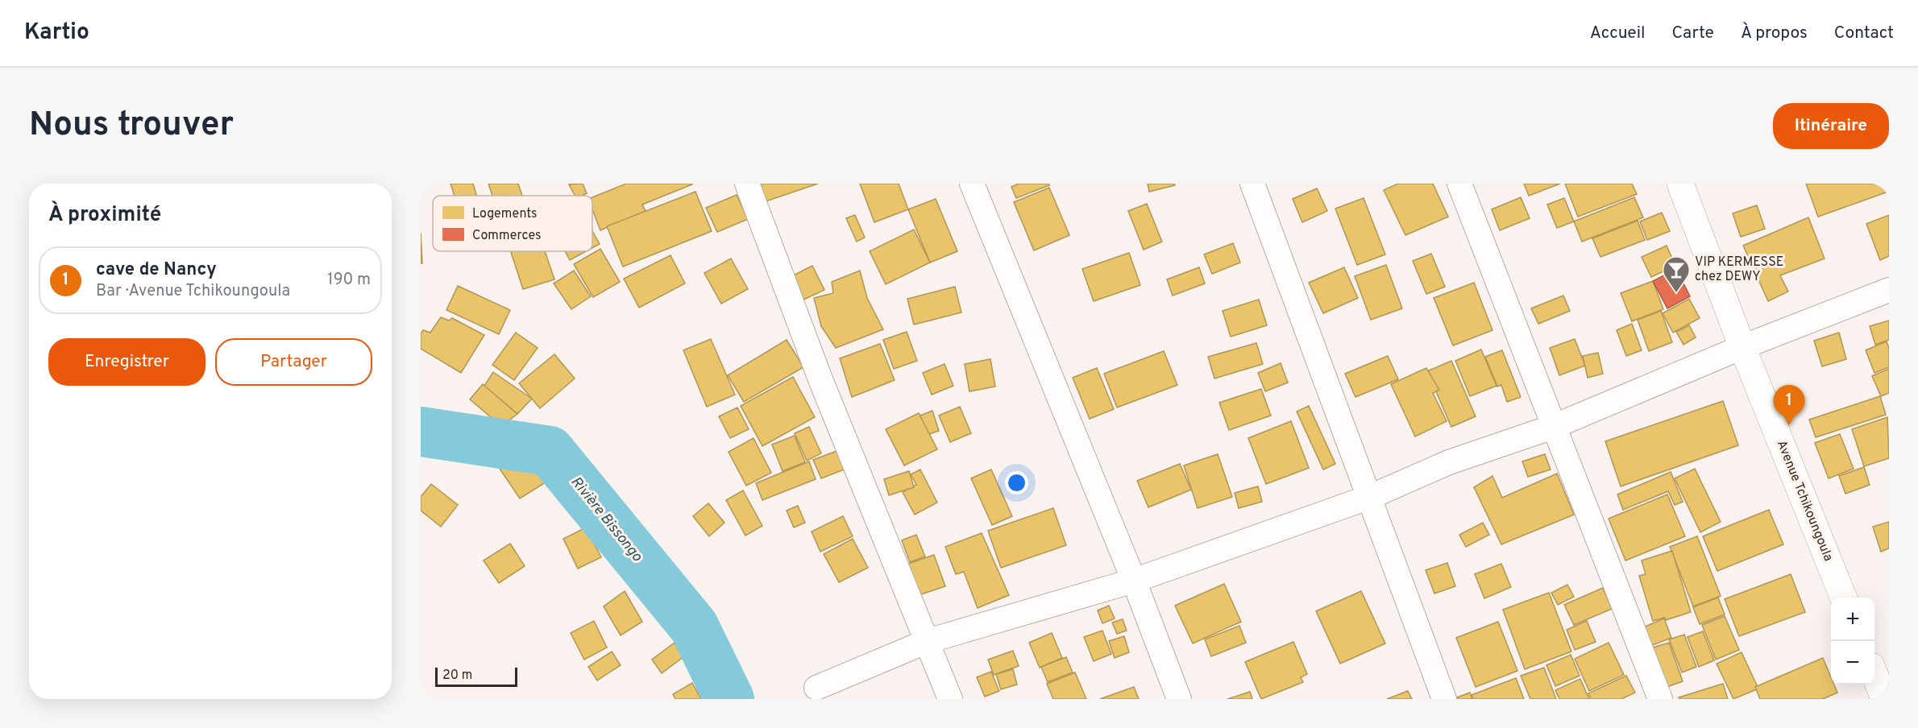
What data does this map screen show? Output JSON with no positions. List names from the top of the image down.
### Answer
{
  "streets": {
    "street": ["Avenue Tchikoungoula"]
  },
  "water": ["Rivière Bissongo"],
  "places": {
    "bar": ["VIP KERMESSE chez DEWY"]
  },
  "legend": ["Logements", "Commerces"],
  "scale_bar": "20 m",
  "page": {
    "header": "Kartio",
    "nav": [
      "Accueil",
      "Carte",
      "À propos",
      "Contact"
    ],
    "buttons": [
      "Itinéraire",
      ["Enregistrer", "Partager"]
    ],
    "title": "Nous trouver",
    "heading": "À proximité",
    "list": [
      {
        "mark": "1",
        "name": "cave de Nancy",
        "note": "Bar · Avenue Tchikoungoula",
        "value": "190 m"
      }
    ],
    "pins": "1",
    "map_buttons": ["+", "−"],
    "scale": "20 m"
  }
}
